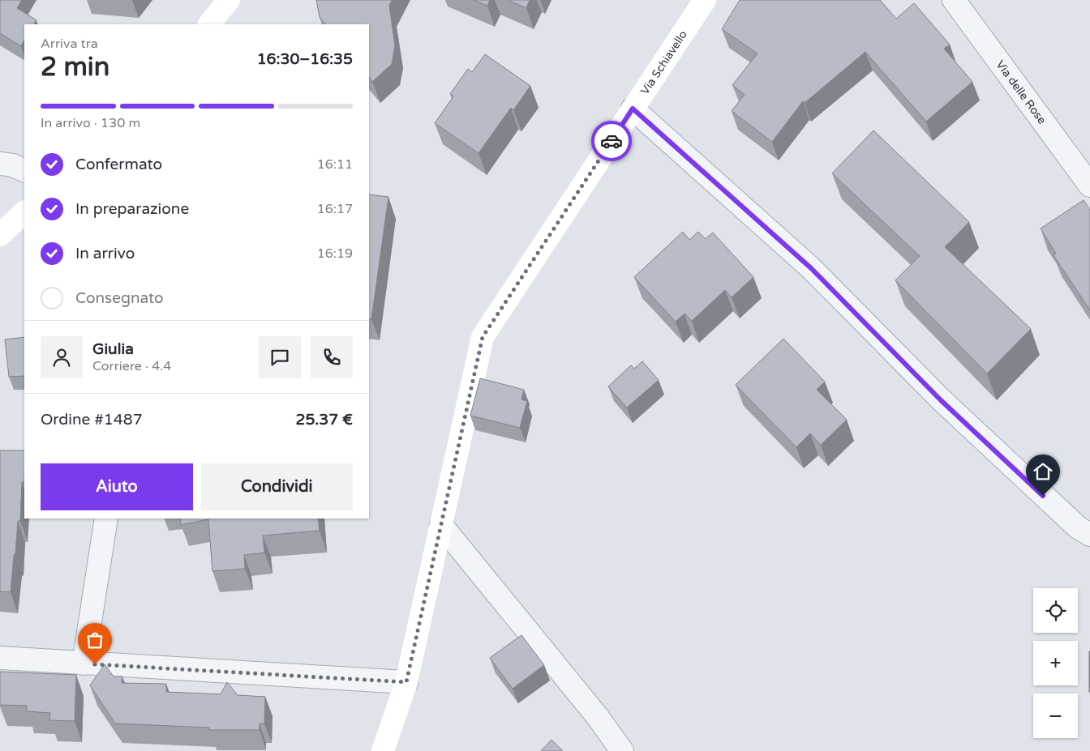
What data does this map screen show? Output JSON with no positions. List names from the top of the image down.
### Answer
{
  "streets": {
    "street": ["Via Schiavello", "Via delle Rose"]
  },
  "page": {
    "heading": ["2 min", "Arriva tra", "16:30–16:35"],
    "panel": [
      "Giulia",
      "Corriere · 4.4",
      "Ordine #1487",
      "25.37 €"
    ],
    "bar": "In arrivo · 130 m",
    "list": [
      ["Confermato", "16:11"],
      ["In preparazione", "16:17"],
      ["In arrivo", "16:19"],
      "Consegnato"
    ],
    "buttons": ["Aiuto", "Condividi"],
    "map_buttons": ["+", "−"]
  }
}
